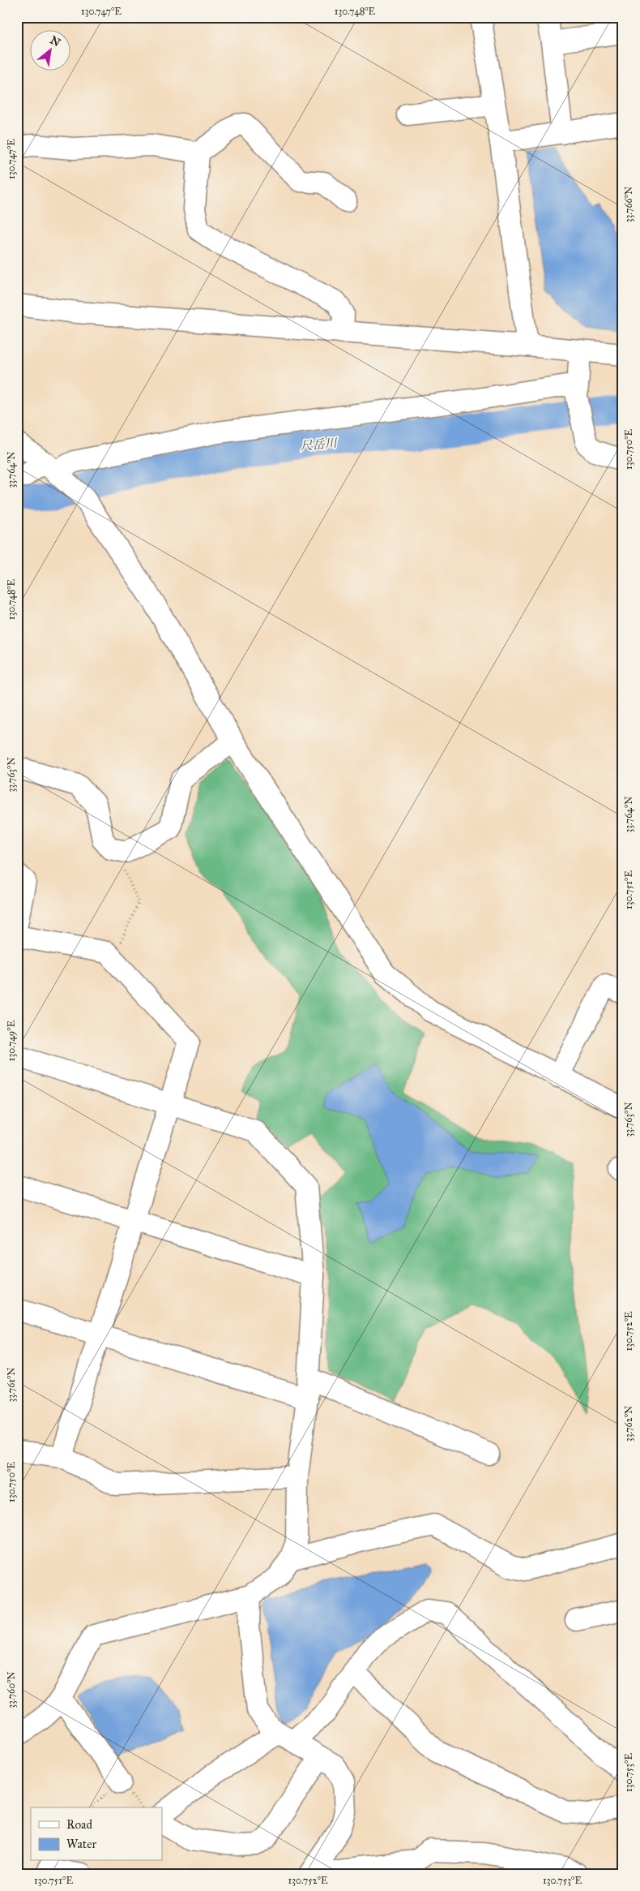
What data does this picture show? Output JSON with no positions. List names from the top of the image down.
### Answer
{
  "water": ["尺岳川"],
  "legend": ["Road", "Water"],
  "north": "top right",
  "coordinates": [
    "130.747°E",
    "130.748°E",
    "33.766°N",
    "130.750°E",
    "33.764°N",
    "33.763°N",
    "130.751°E",
    "130.749°E",
    "130.752°E",
    "33.761°N",
    "33.762°N",
    "33.760°N",
    "130.753°E"
  ]
}
